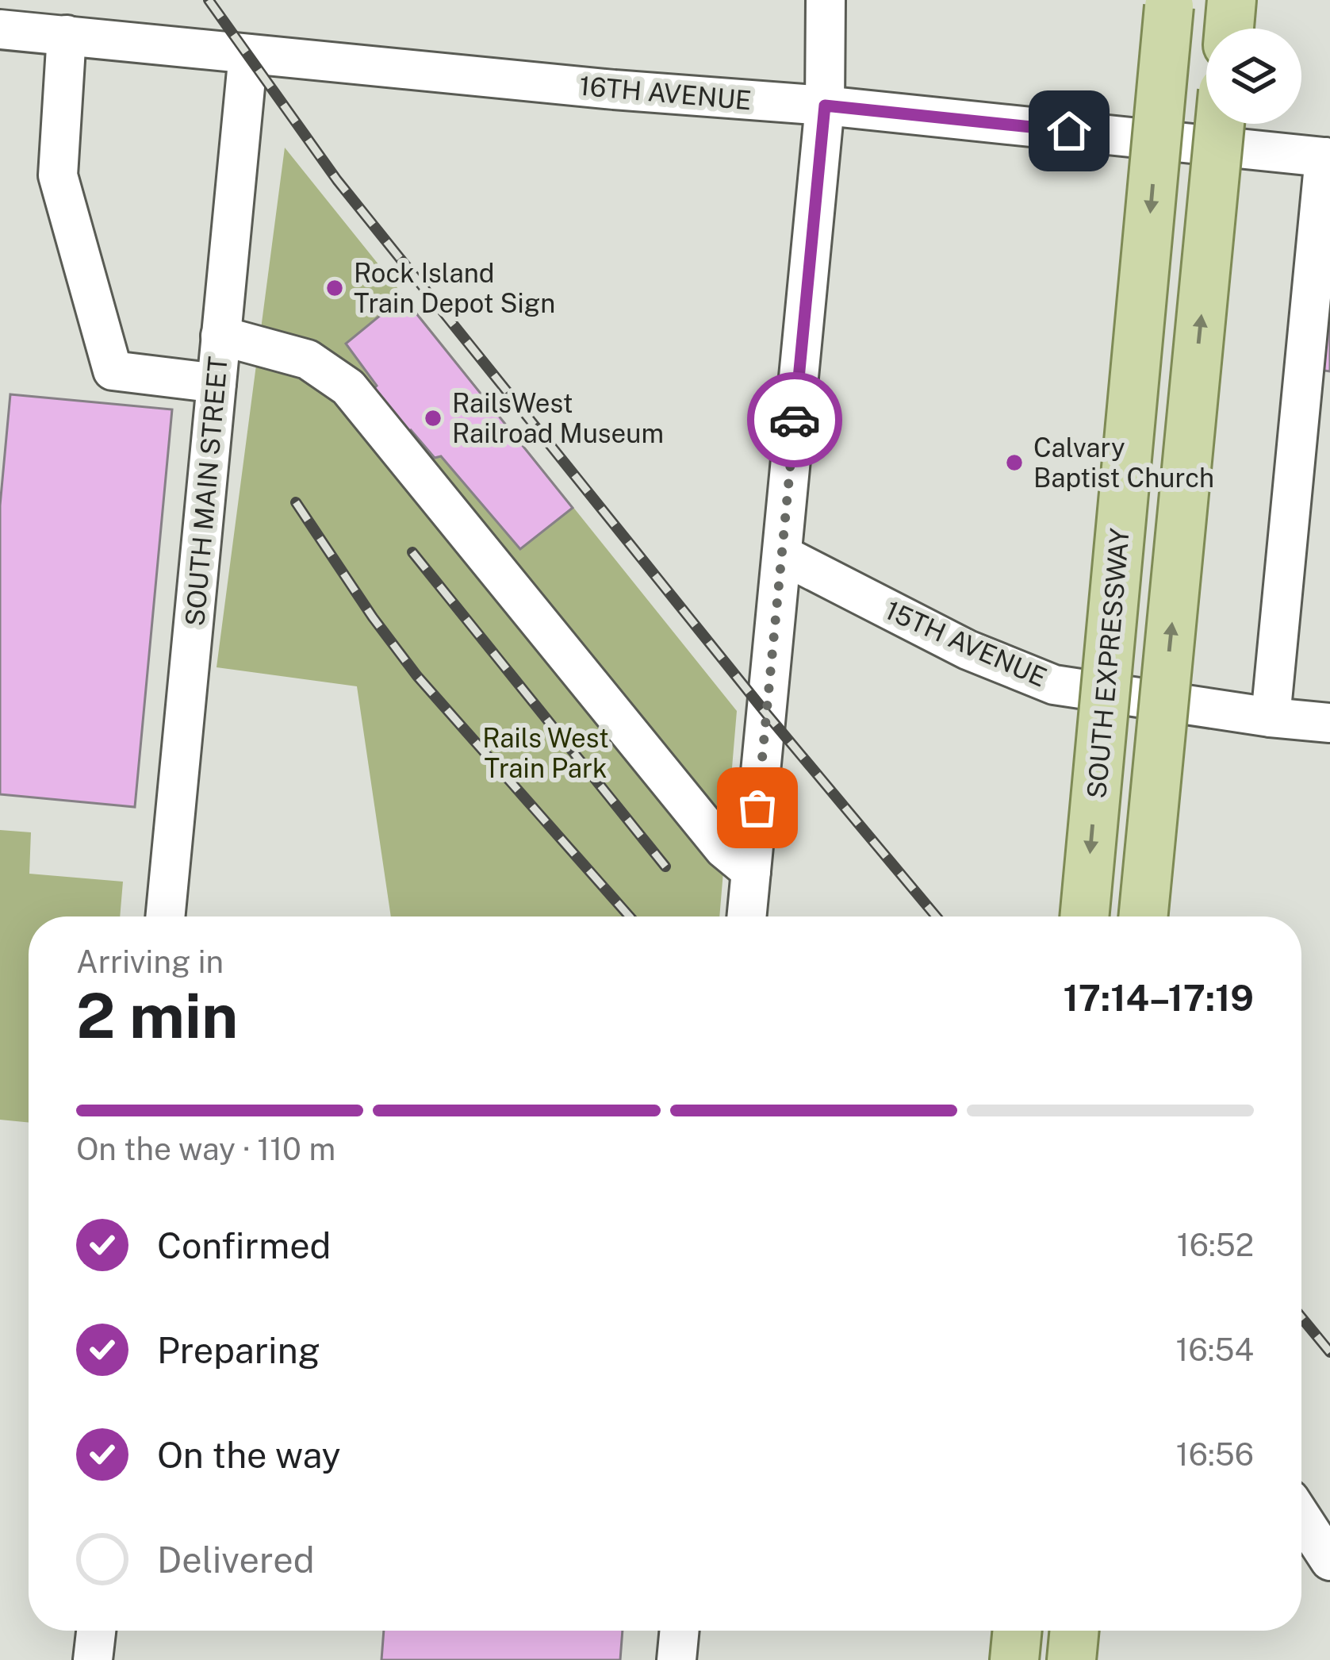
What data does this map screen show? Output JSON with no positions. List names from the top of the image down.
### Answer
{
  "streets": {
    "main road": ["SOUTH EXPRESSWAY"],
    "street": ["16TH AVENUE", "SOUTH MAIN STREET", "15TH AVENUE"]
  },
  "crossings": [
    ["16TH AVENUE", "SOUTH MAIN STREET"]
  ],
  "parks": ["Rails West Train Park"],
  "places": ["Rock Island Train Depot Sign", "RailsWest Railroad Museum", "Calvary Baptist Church"],
  "page": {
    "heading": ["2 min", "Arriving in", "17:14–17:19"],
    "bar": "On the way · 110 m",
    "list": [
      ["Confirmed", "16:52"],
      ["Preparing", "16:54"],
      ["On the way", "16:56"],
      "Delivered"
    ]
  }
}
